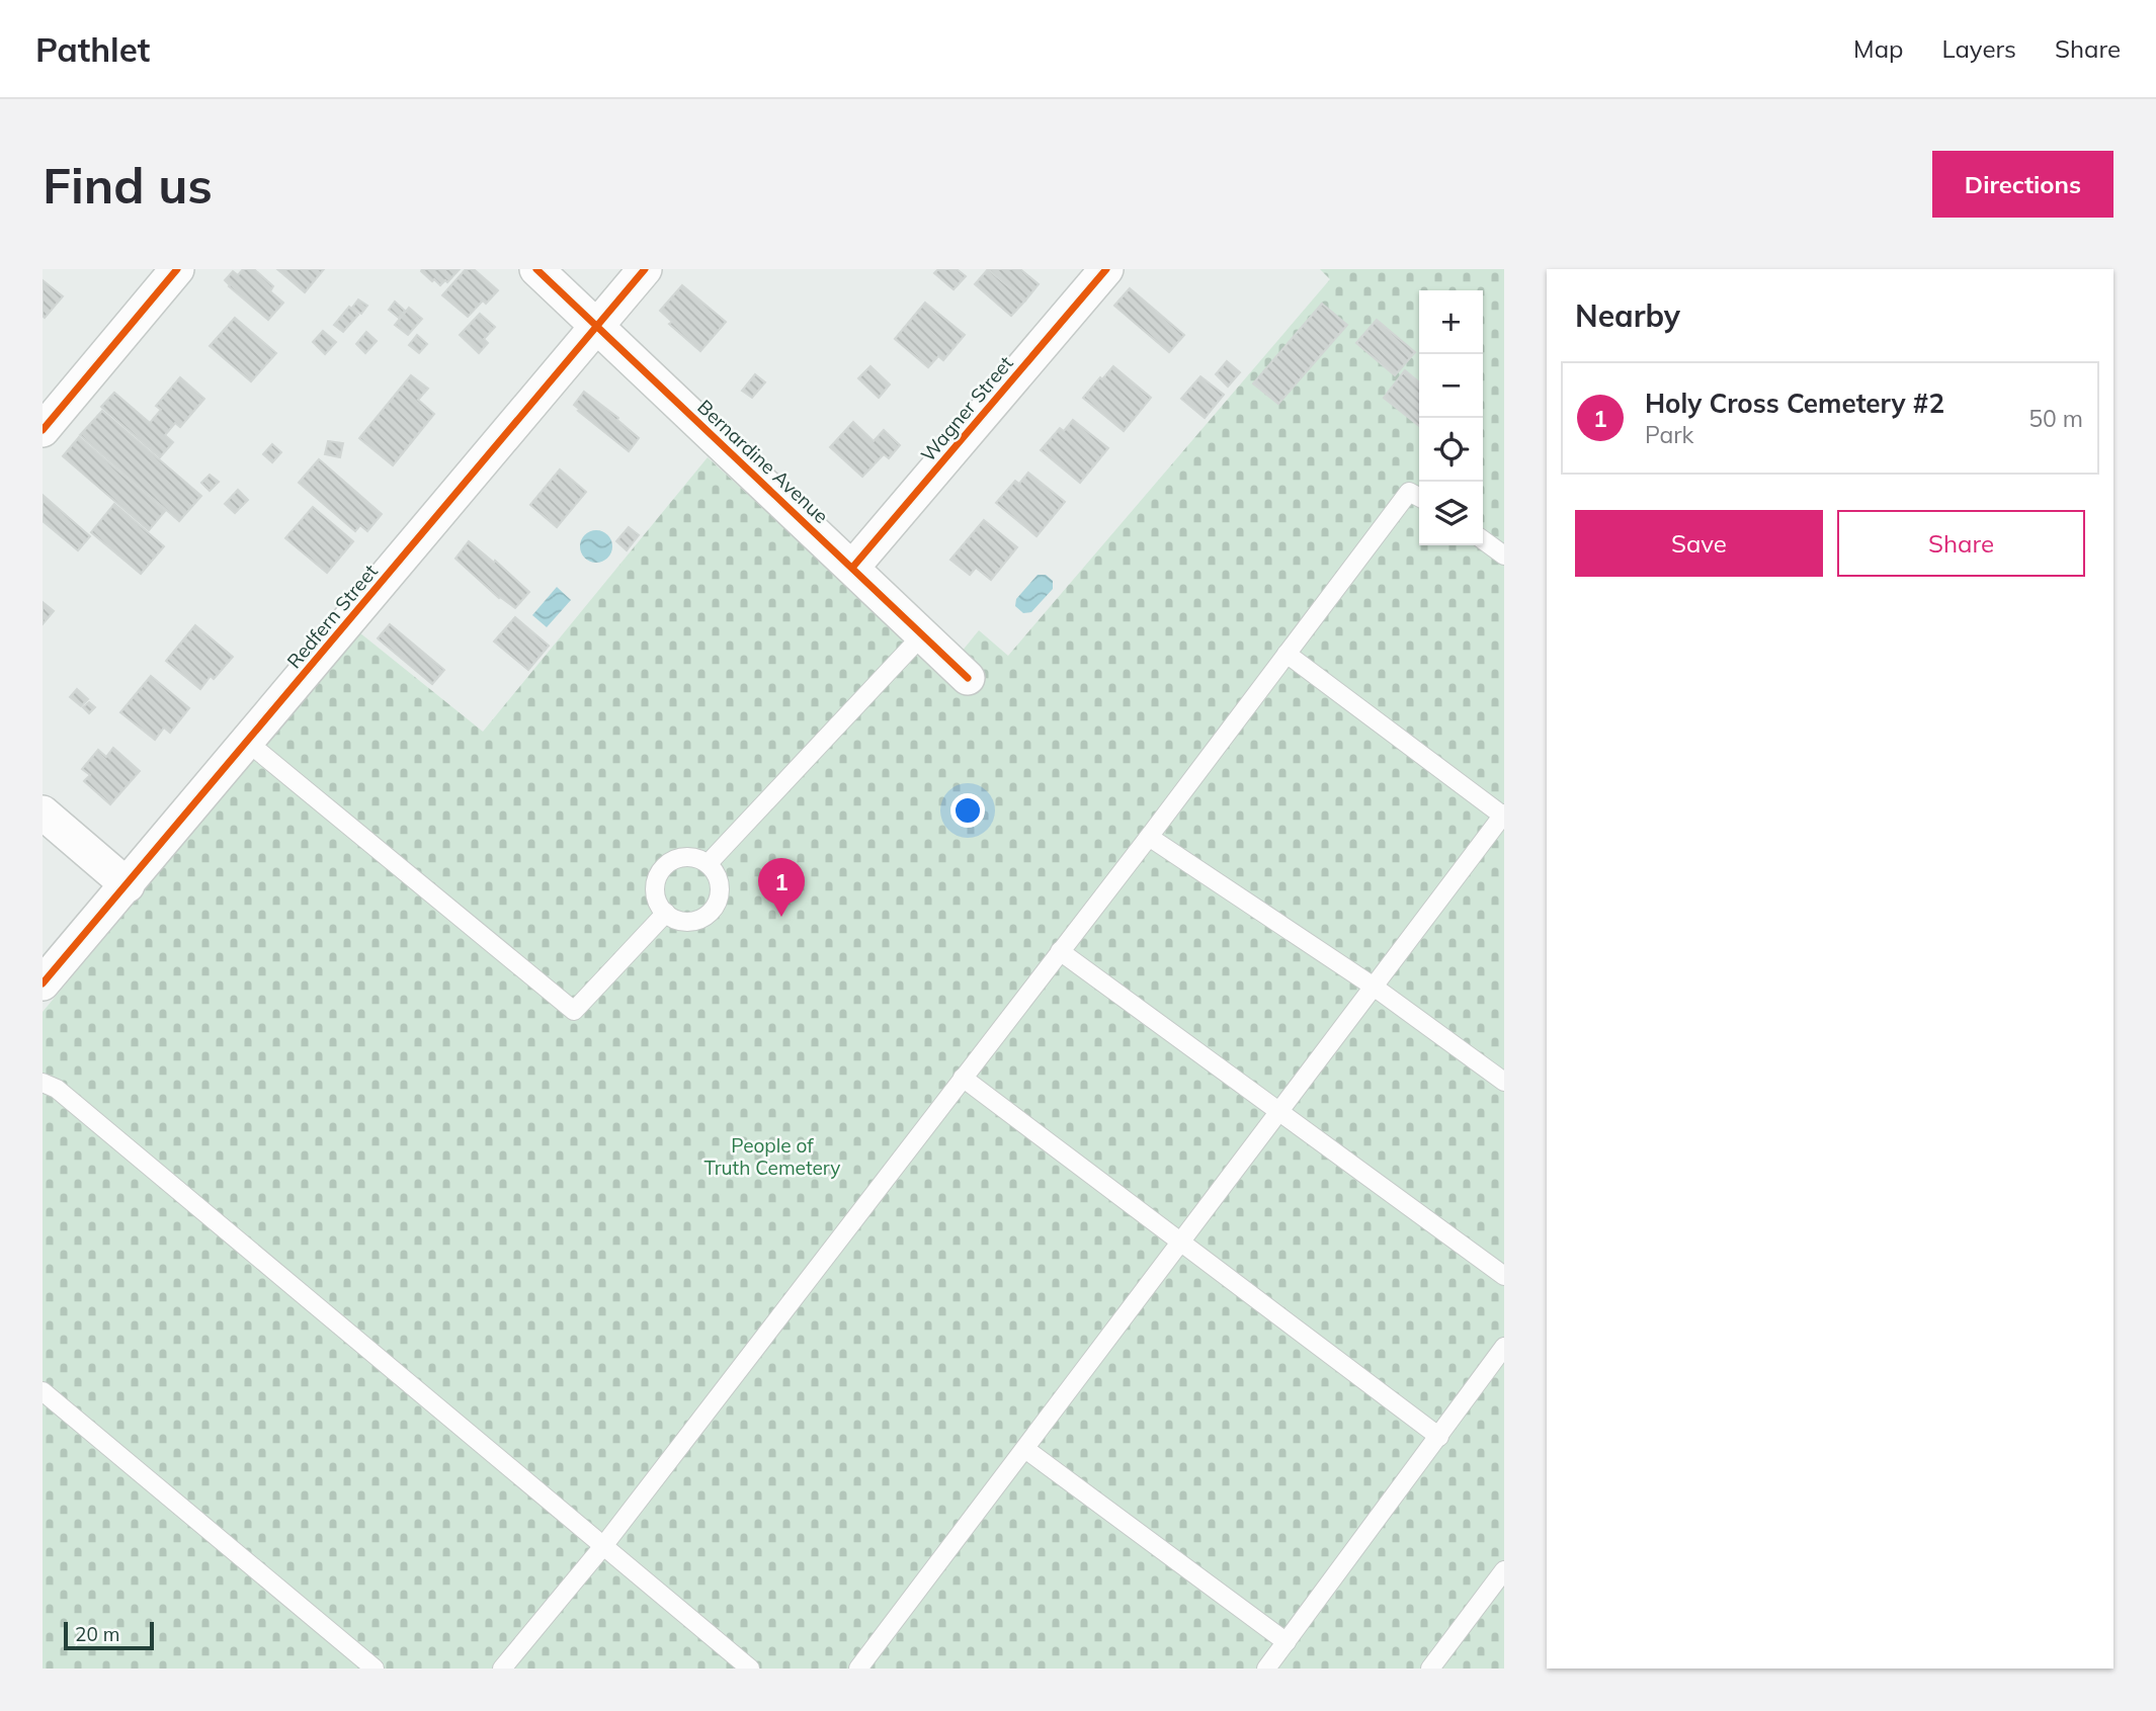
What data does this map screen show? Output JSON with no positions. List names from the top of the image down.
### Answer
{
  "streets": {
    "street": ["Wagner Street", "Bernardine Avenue", "Redfern Street"]
  },
  "crossings": [
    ["Wagner Street", "Bernardine Avenue"],
    ["Bernardine Avenue", "Redfern Street"]
  ],
  "parks": ["People of Truth Cemetery"],
  "scale_bar": "20 m",
  "page": {
    "header": "Pathlet",
    "nav": ["Map", "Layers", "Share"],
    "buttons": [
      "Directions",
      ["Save", "Share"]
    ],
    "title": "Find us",
    "heading": "Nearby",
    "map_buttons": ["+", "−"],
    "list": [
      {
        "mark": "1",
        "name": "Holy Cross Cemetery #2",
        "note": "Park",
        "value": "50 m"
      }
    ],
    "pins": "1",
    "scale": "20 m"
  }
}
